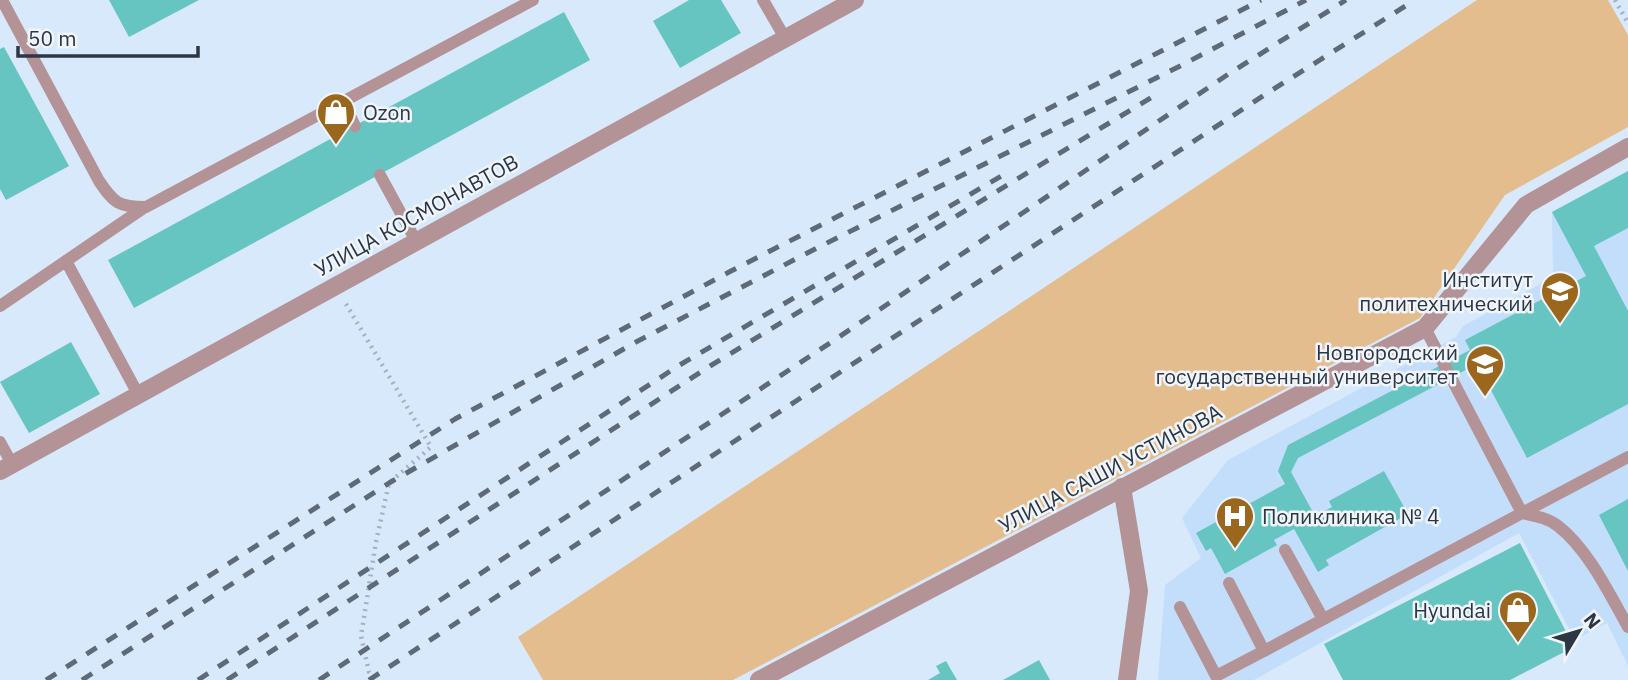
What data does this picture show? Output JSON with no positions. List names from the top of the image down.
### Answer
{
  "streets": {
    "street": ["УЛИЦА КОСМОНАВТОВ", "УЛИЦА САШИ УСТИНОВА"]
  },
  "places": {
    "shop": ["Ozon", "Hyundai"],
    "school or university": ["Институт политехнический", "Новгородский государственный университет"],
    "hospital": ["Поликлиника № 4"]
  },
  "scale_bar": "50 m",
  "north": "top right"
}
